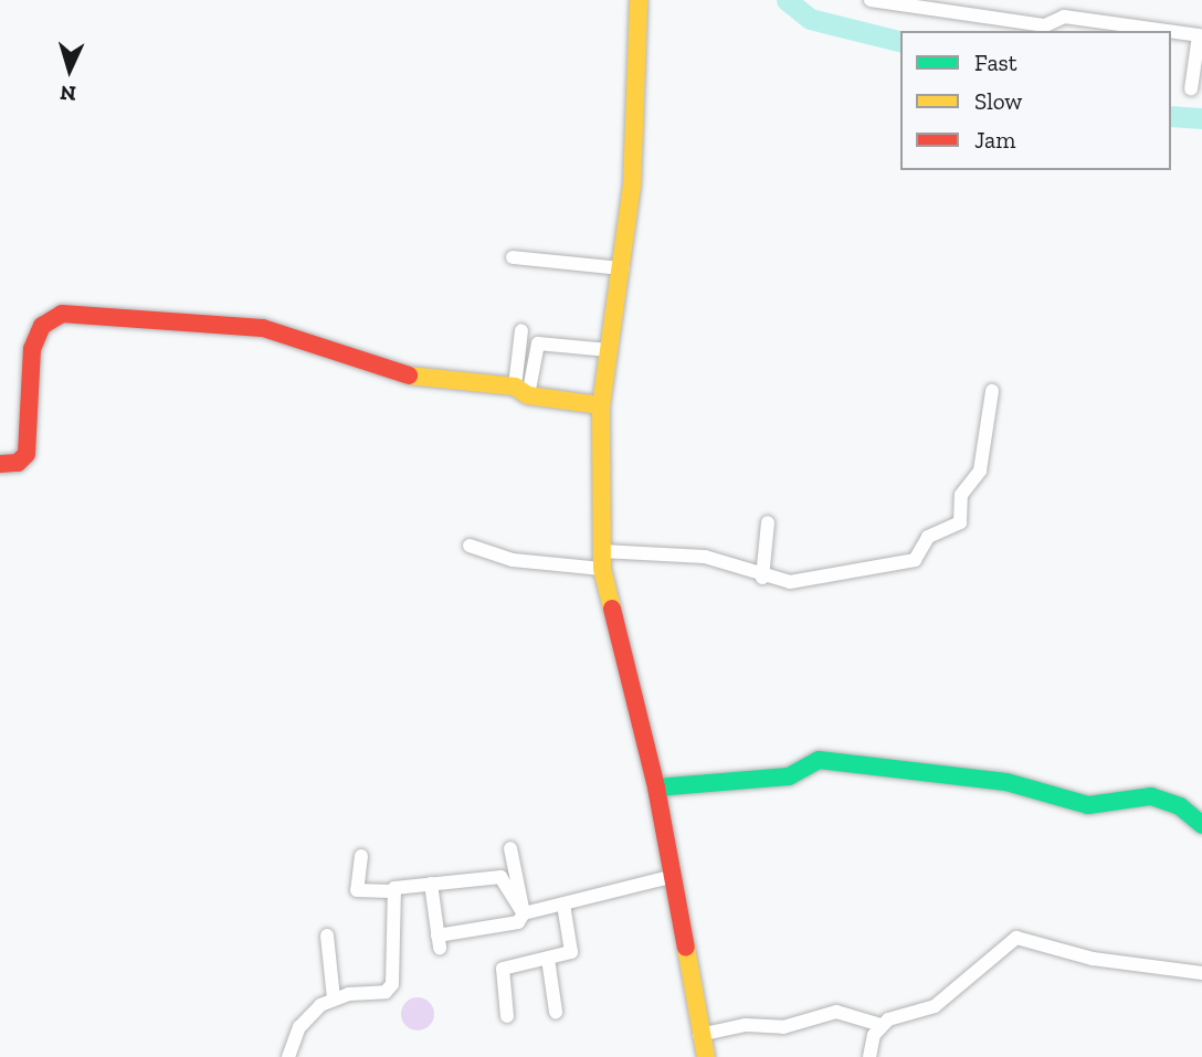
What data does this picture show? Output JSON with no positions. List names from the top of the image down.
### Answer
{
  "legend": ["Fast", "Slow", "Jam"],
  "north": "bottom"
}
